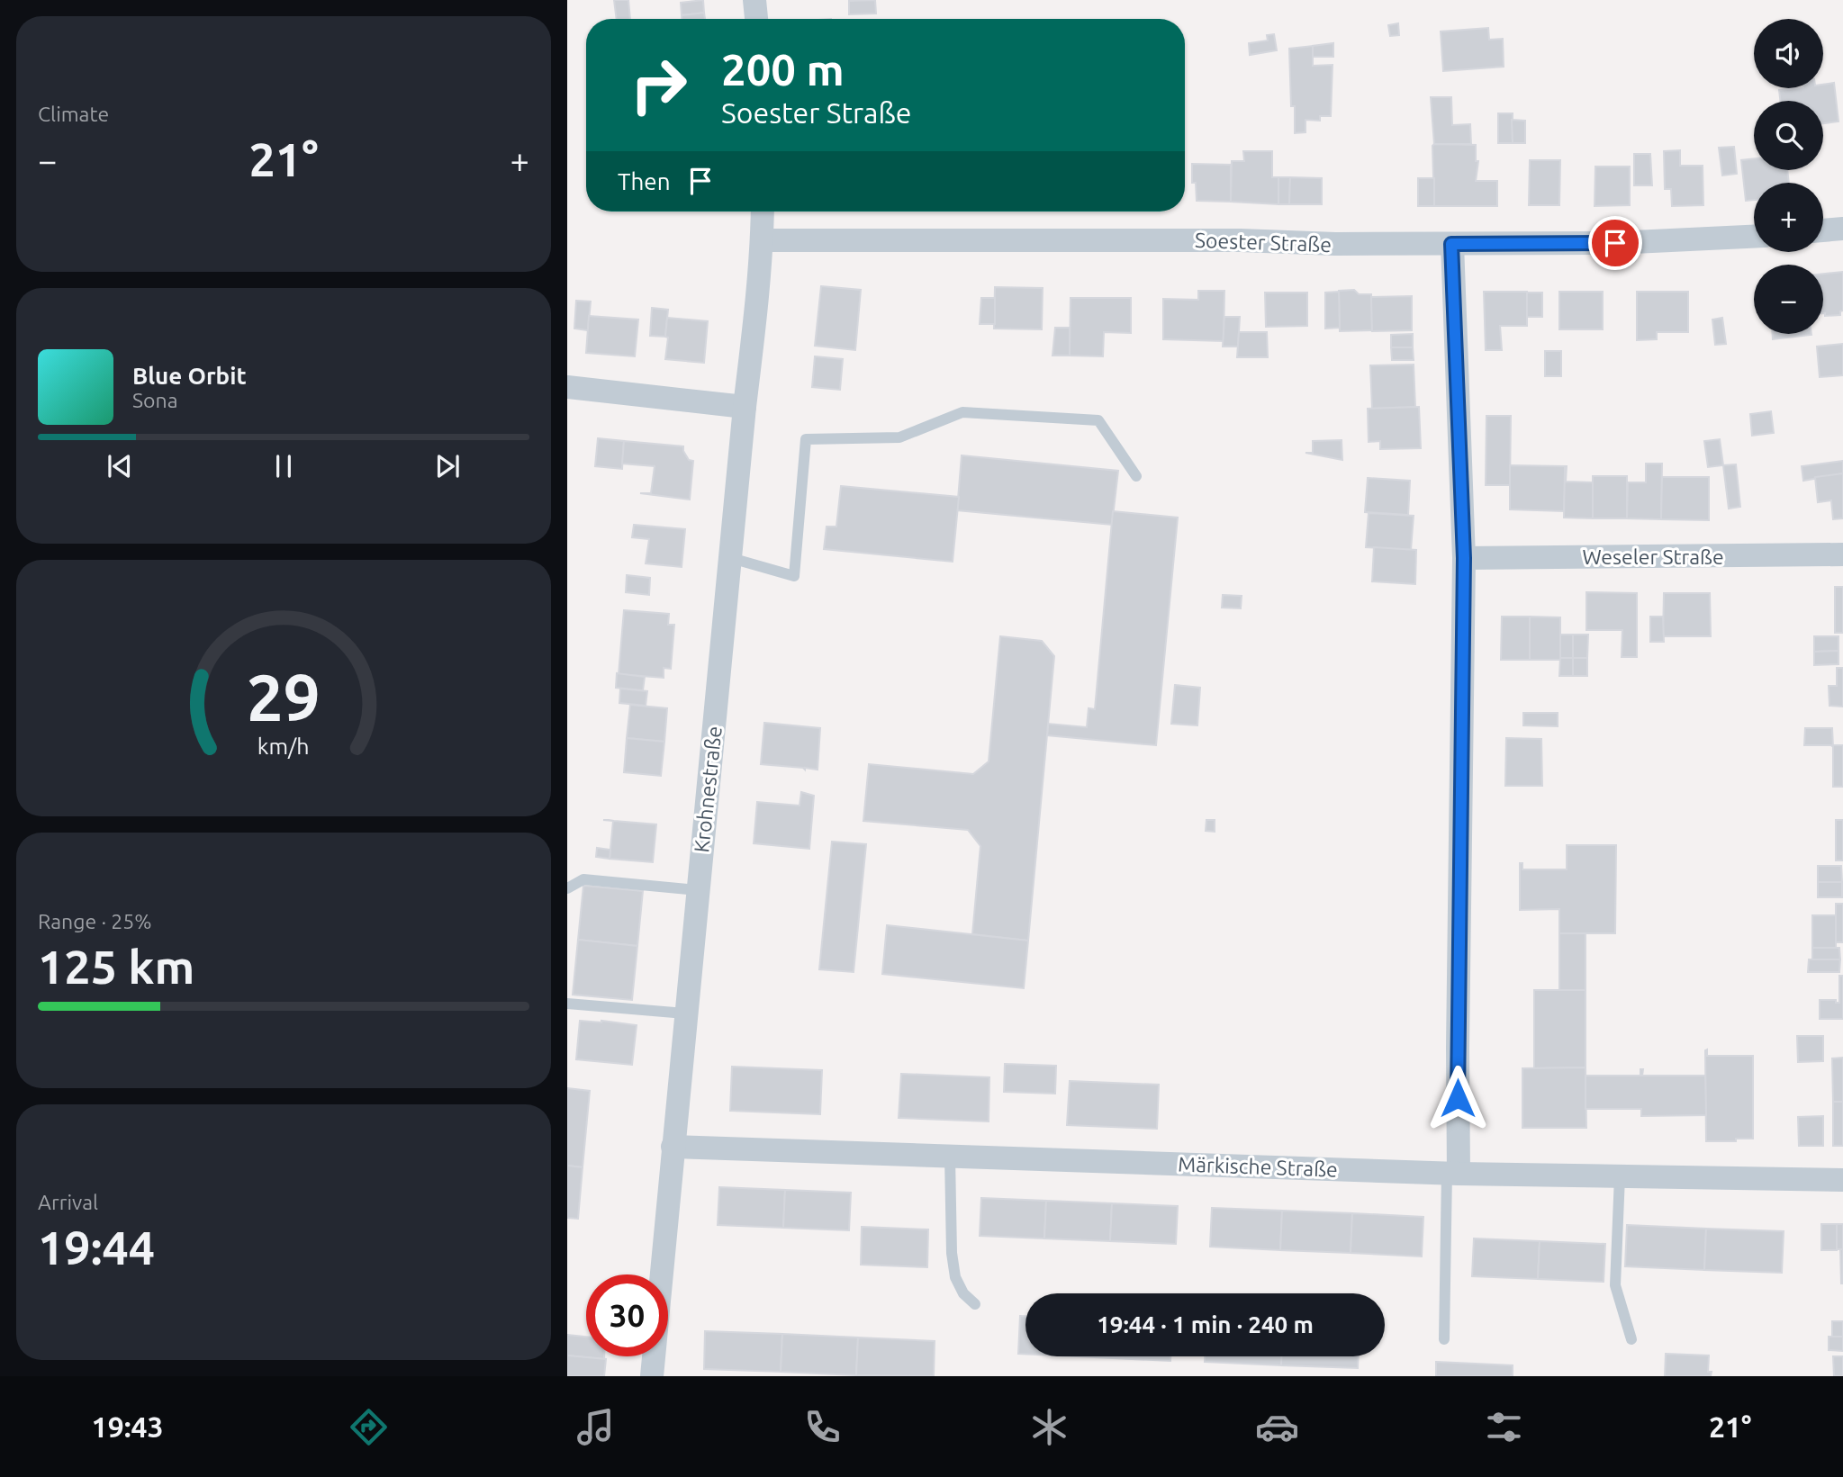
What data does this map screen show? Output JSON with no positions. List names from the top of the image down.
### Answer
{
  "streets": {
    "street": [
      "Soester Straße",
      "Weseler Straße",
      "Krohnestraße",
      "Märkische Straße"
    ]
  },
  "crossings": [
    ["Soester Straße", "Krohnestraße"],
    ["Krohnestraße", "Märkische Straße"]
  ],
  "page": {
    "tile": [
      "Climate",
      ["Range · 25%", "125 km"],
      ["Arrival", "19:44"]
    ],
    "map_buttons": ["+", "−"],
    "turn": ["200 m", "Soester Straße"],
    "heat": ["−", "21°", "+"],
    "then": "Then",
    "song": ["Blue Orbit", "Sona"],
    "limit": "30",
    "trip": "19:44 · 1 min · 240 m",
    "tabs": ["19:43", "21°"],
    "gauge": ["29", "km/h"]
  }
}
